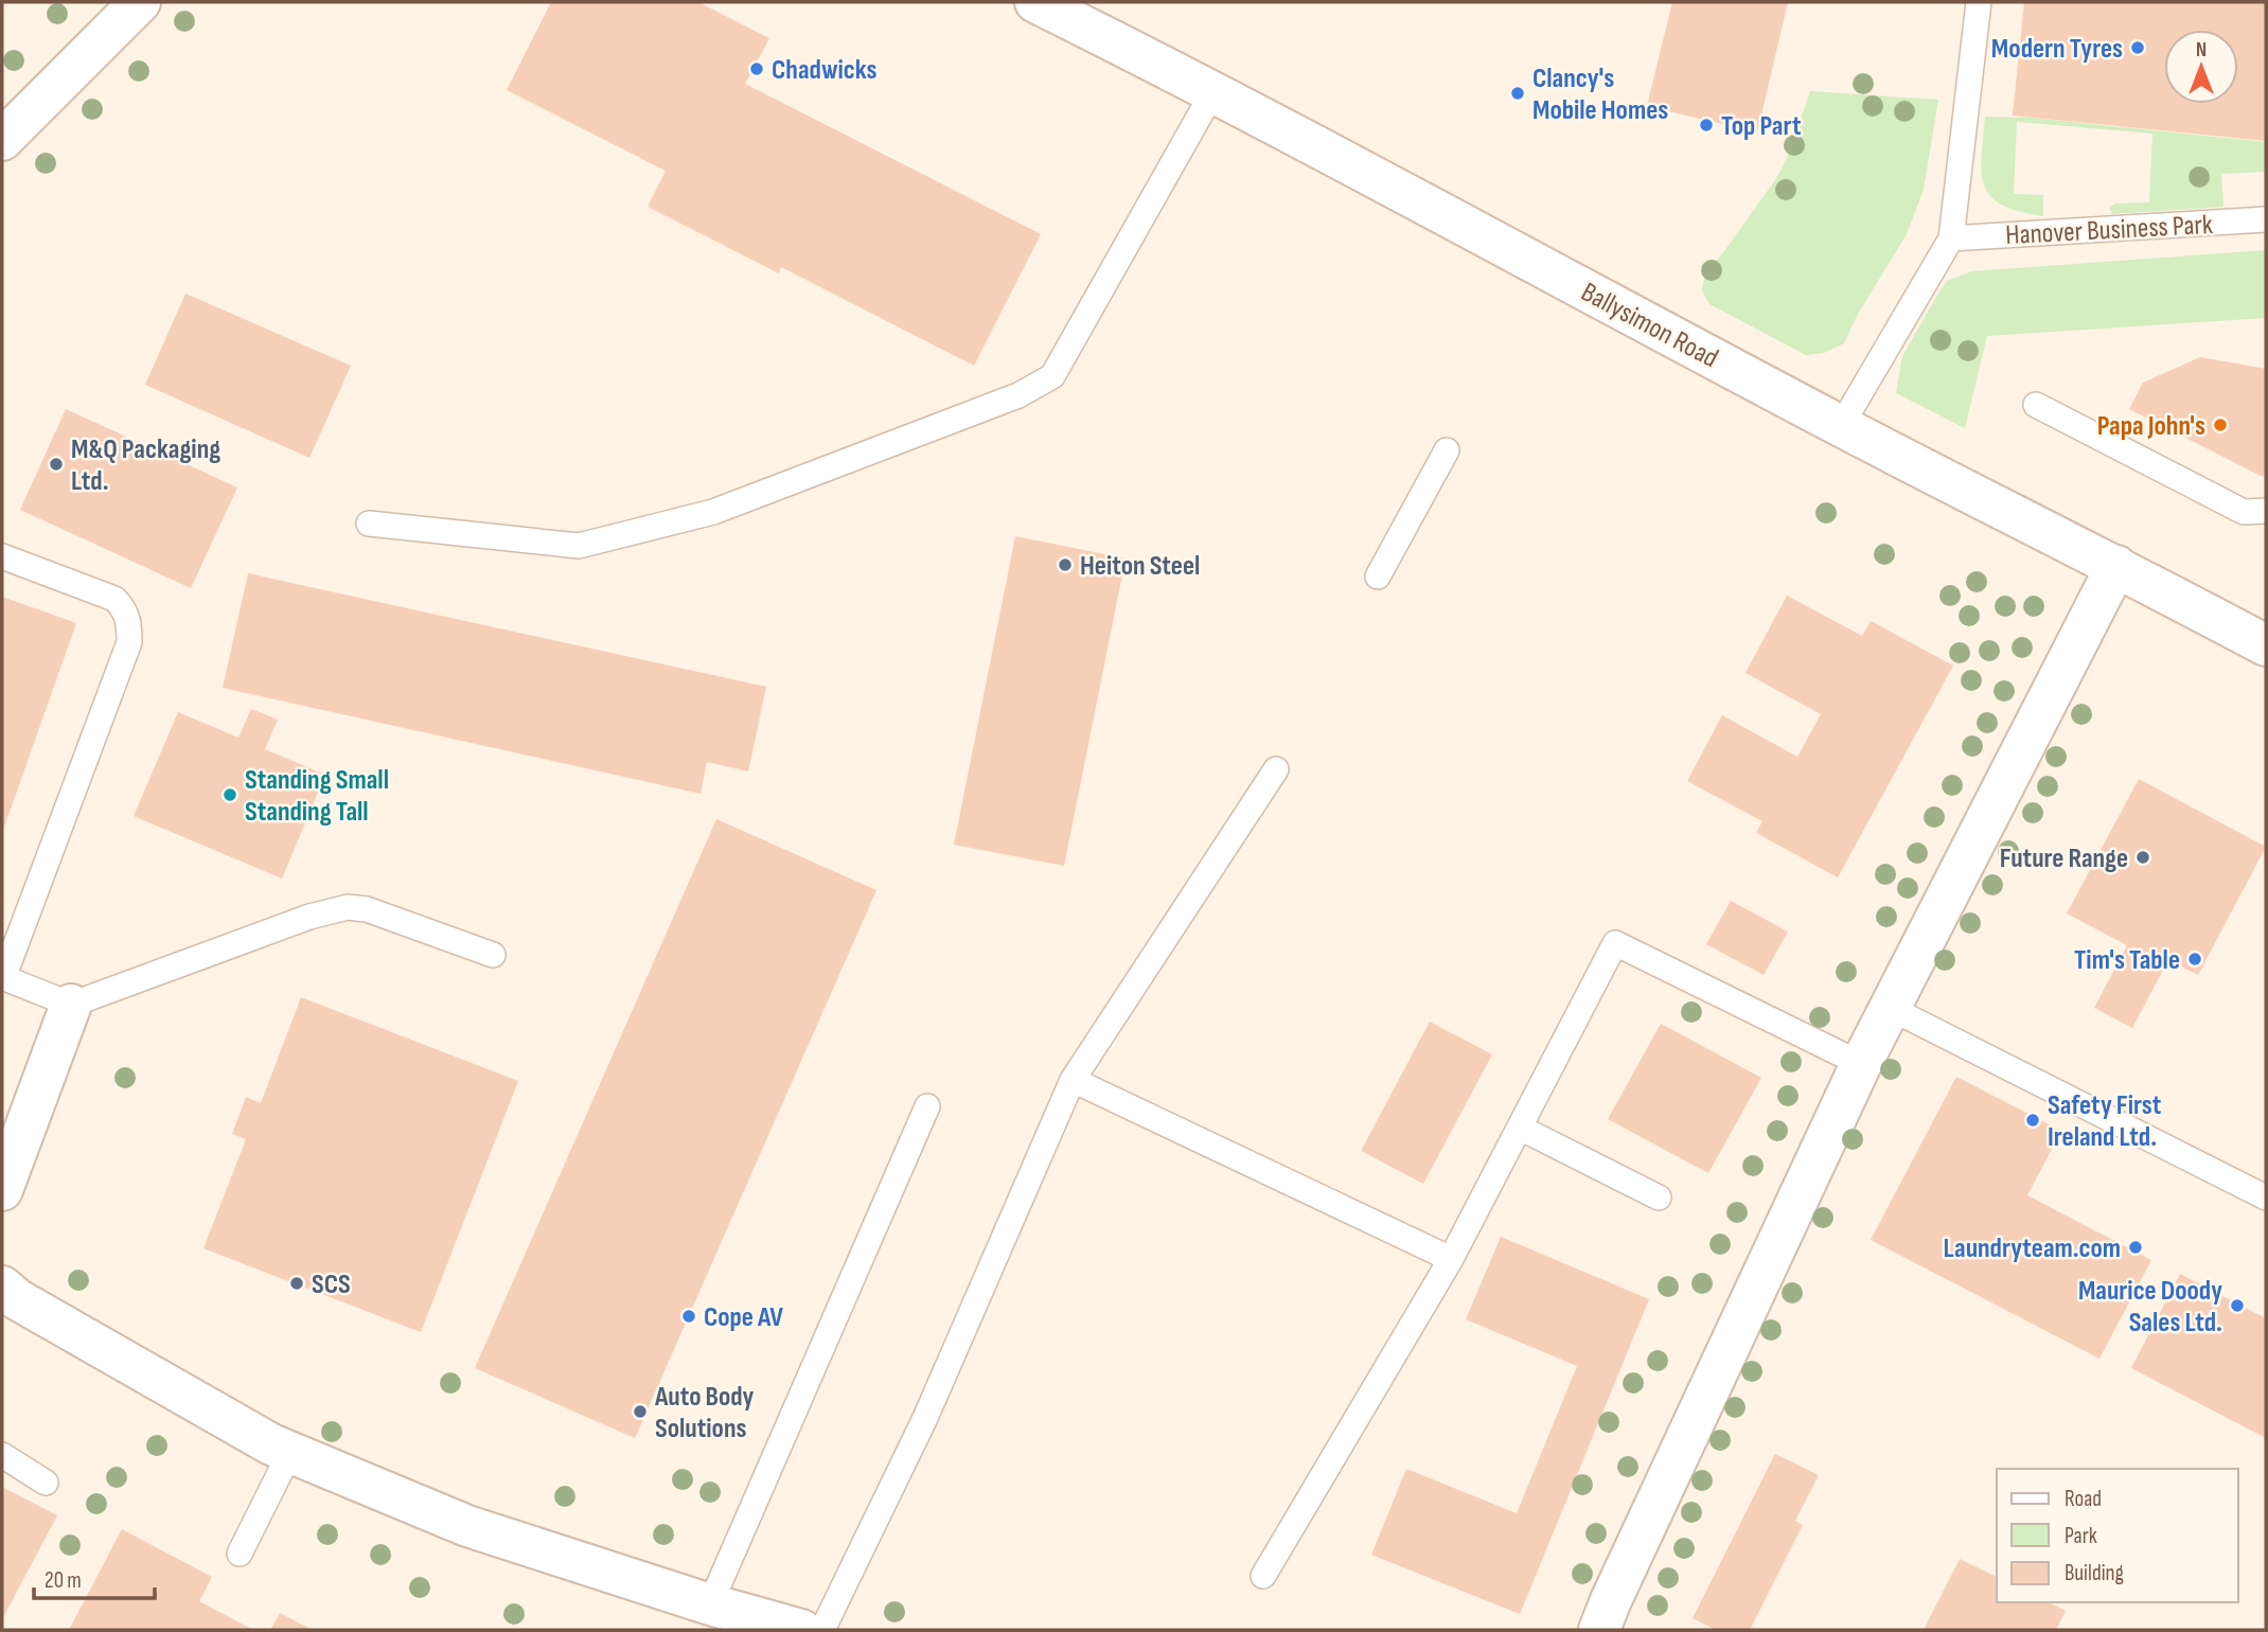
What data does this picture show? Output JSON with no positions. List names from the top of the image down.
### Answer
{
  "streets": {
    "street": ["Ballysimon Road"],
    "lane": ["Hanover Business Park"]
  },
  "places": [
    "Modern Tyres",
    "Chadwicks",
    "Clancy's Mobile Homes",
    "Top Part",
    "Papa John's",
    "M&Q Packaging Ltd.",
    "Heiton Steel",
    "Standing Small Standing Tall",
    "Future Range",
    "Tim's Table",
    "Safety First Ireland Ltd.",
    "Laundryteam.com",
    "SCS",
    "Maurice Doody Sales Ltd.",
    "Cope AV",
    "Auto Body Solutions"
  ],
  "legend": ["Road", "Park", "Building"],
  "scale_bar": "20 m",
  "north": "top"
}
